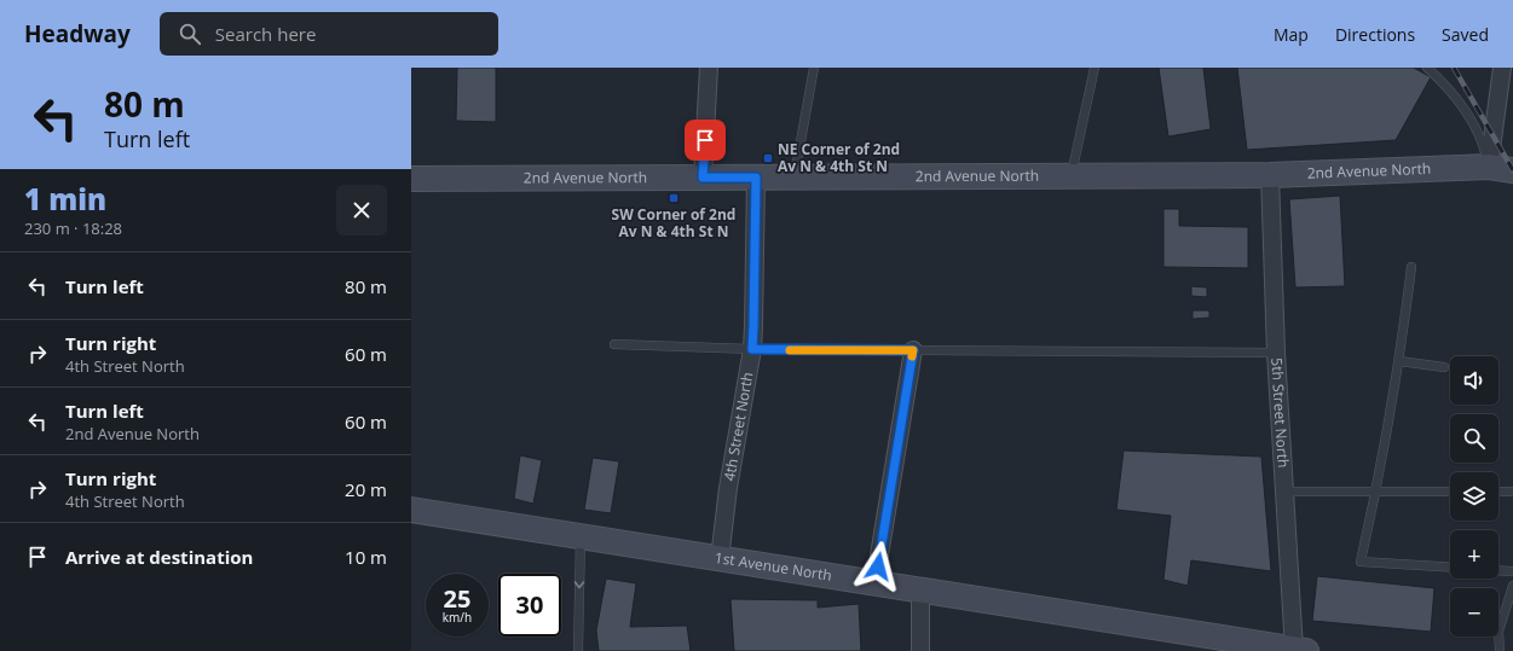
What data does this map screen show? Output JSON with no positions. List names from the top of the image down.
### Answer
{
  "streets": {
    "street": [
      "2nd Avenue North",
      "5th Street North",
      "4th Street North",
      "1st Avenue North"
    ]
  },
  "crossings": [
    ["2nd Avenue North", "5th Street North"],
    ["2nd Avenue North", "4th Street North"],
    ["5th Street North", "1st Avenue North"],
    ["4th Street North", "1st Avenue North"]
  ],
  "places": {
    "transit": ["NE Corner of 2nd Av N & 4th St N", "SW Corner of 2nd Av N & 4th St N"]
  },
  "page": {
    "header": "Headway",
    "search": "Search here",
    "nav": ["Map", "Directions", "Saved"],
    "turn": ["80 m", "Turn left"],
    "heading": ["1 min", "230 m · 18:28"],
    "list": [
      {
        "name": "Turn left",
        "value": "80 m"
      },
      {
        "name": "Turn right",
        "note": "4th Street North",
        "value": "60 m"
      },
      {
        "name": "Turn left",
        "note": "2nd Avenue North",
        "value": "60 m"
      },
      {
        "name": "Turn right",
        "note": "4th Street North",
        "value": "20 m"
      },
      {
        "name": "Arrive at destination",
        "value": "10 m"
      }
    ],
    "map_buttons": ["+", "−"],
    "speed": "25 km/h",
    "limit": "30"
  }
}
